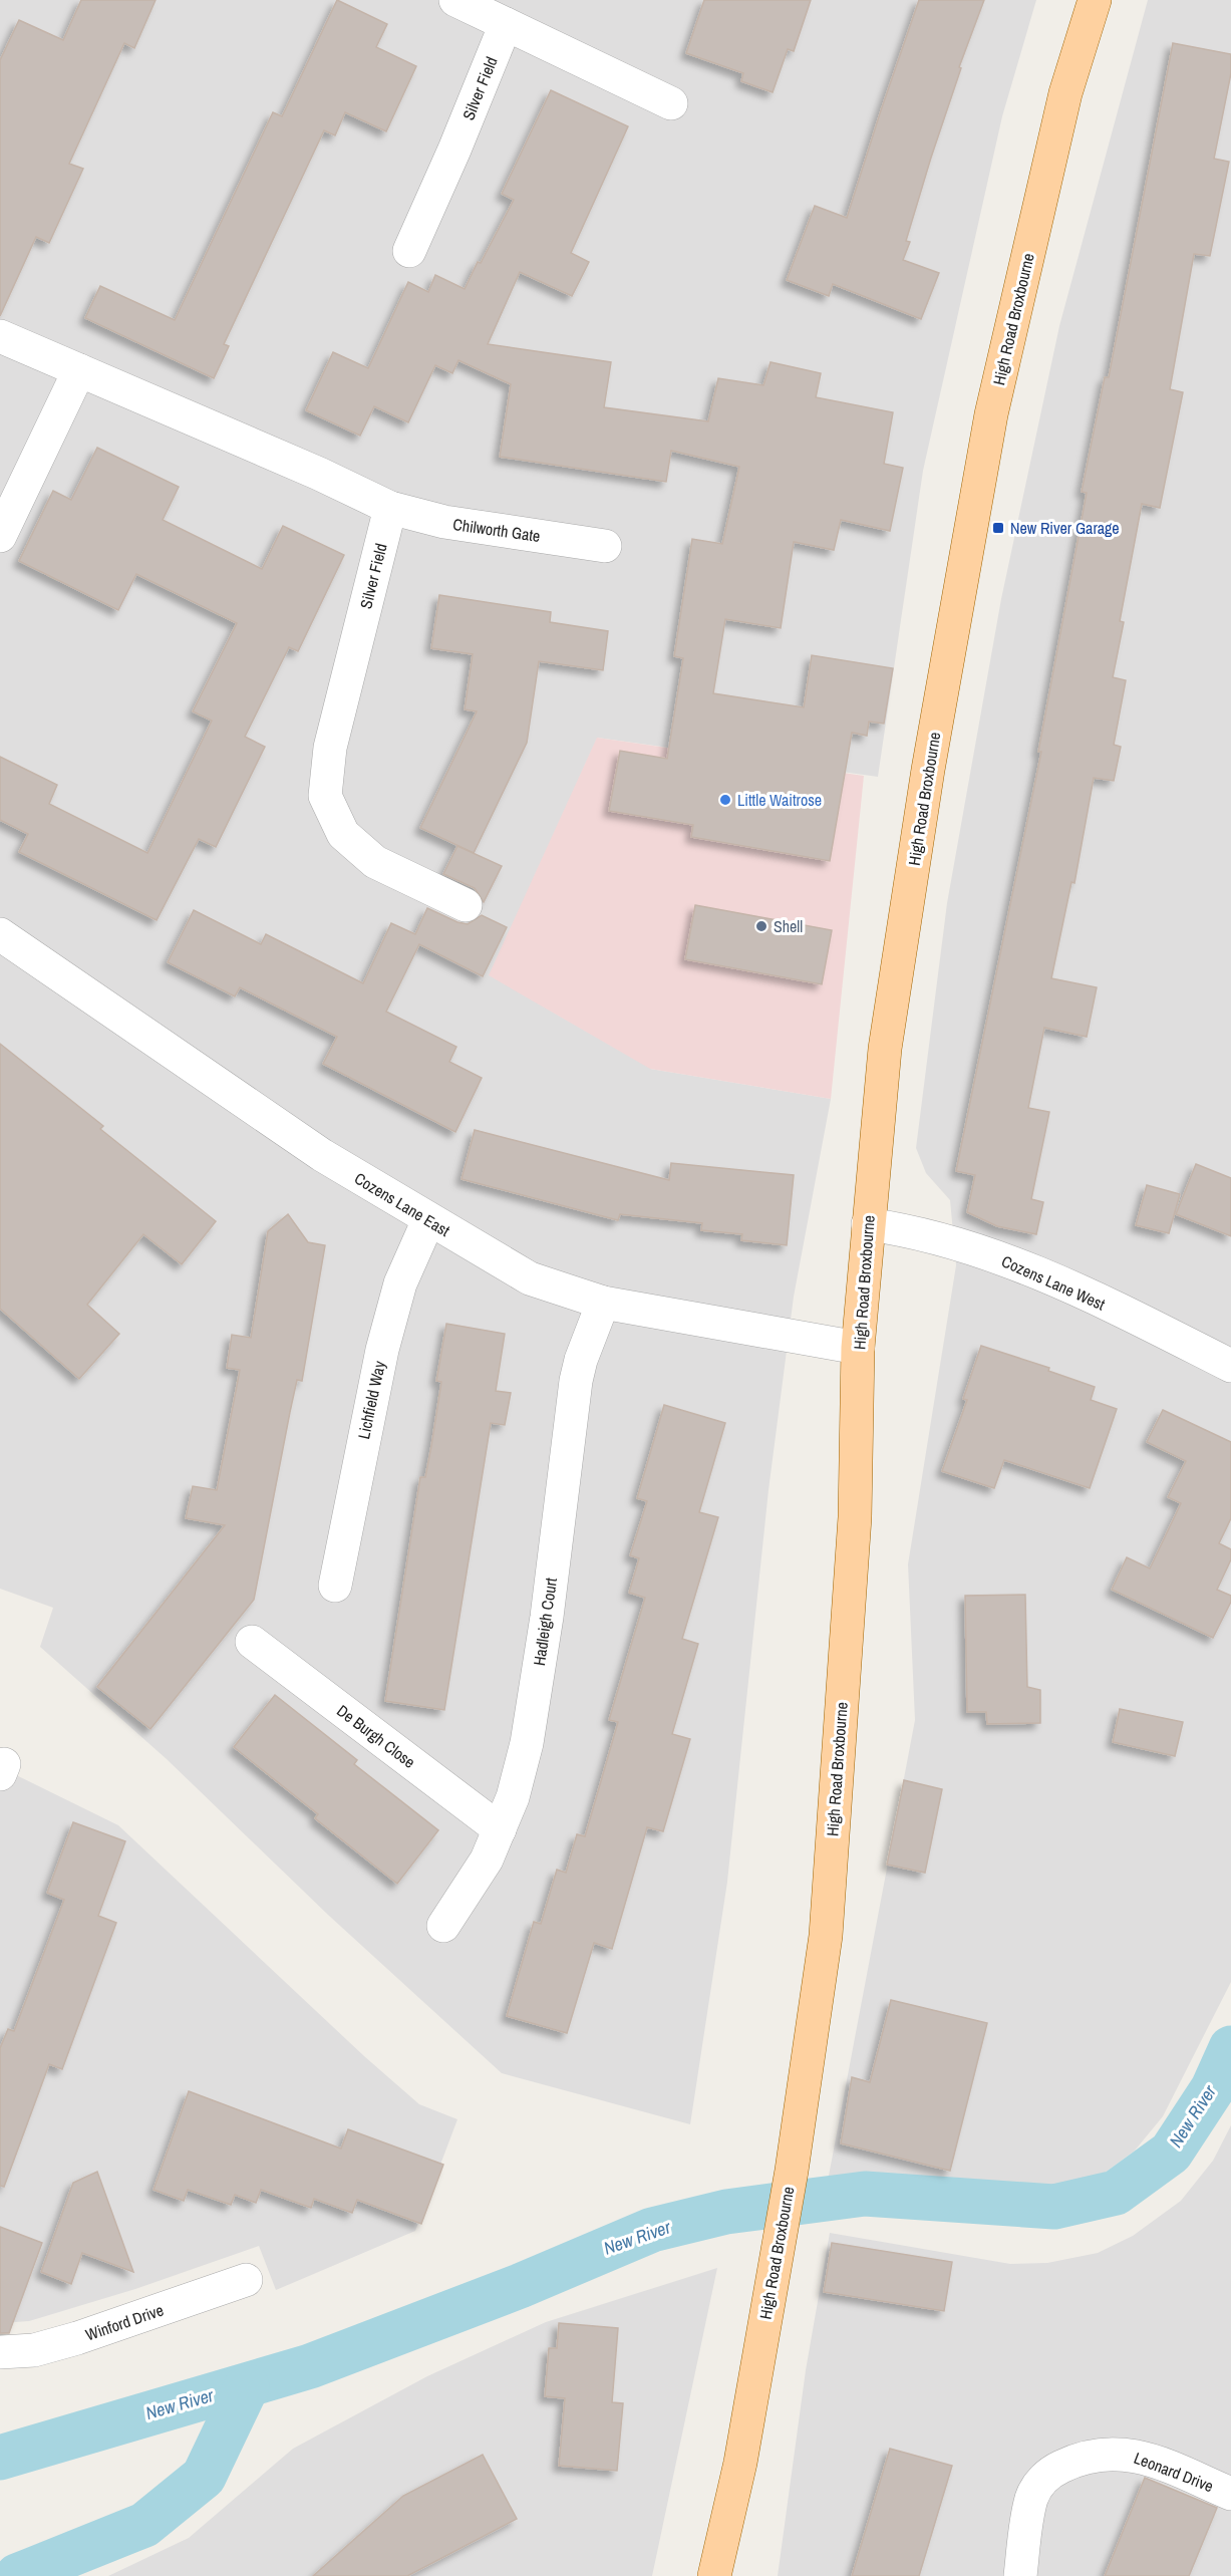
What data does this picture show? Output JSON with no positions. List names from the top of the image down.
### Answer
{
  "streets": {
    "main road": ["High Road Broxbourne"],
    "street": [
      "Silver Field",
      "Chilworth Gate",
      "Cozens Lane East",
      "Cozens Lane West",
      "Lichfield Way",
      "Hadleigh Court",
      "De Burgh Close",
      "Winford Drive",
      "Leonard Drive"
    ]
  },
  "crossings": [
    ["Silver Field", "Chilworth Gate"],
    ["High Road Broxbourne", "Cozens Lane East"],
    ["High Road Broxbourne", "Cozens Lane West"],
    ["Cozens Lane East", "Lichfield Way"],
    ["Cozens Lane East", "Hadleigh Court"],
    ["Hadleigh Court", "De Burgh Close"]
  ],
  "water": ["New River"],
  "places": {
    "transit": ["New River Garage"],
    "other": ["Little Waitrose", "Shell"]
  }
}
